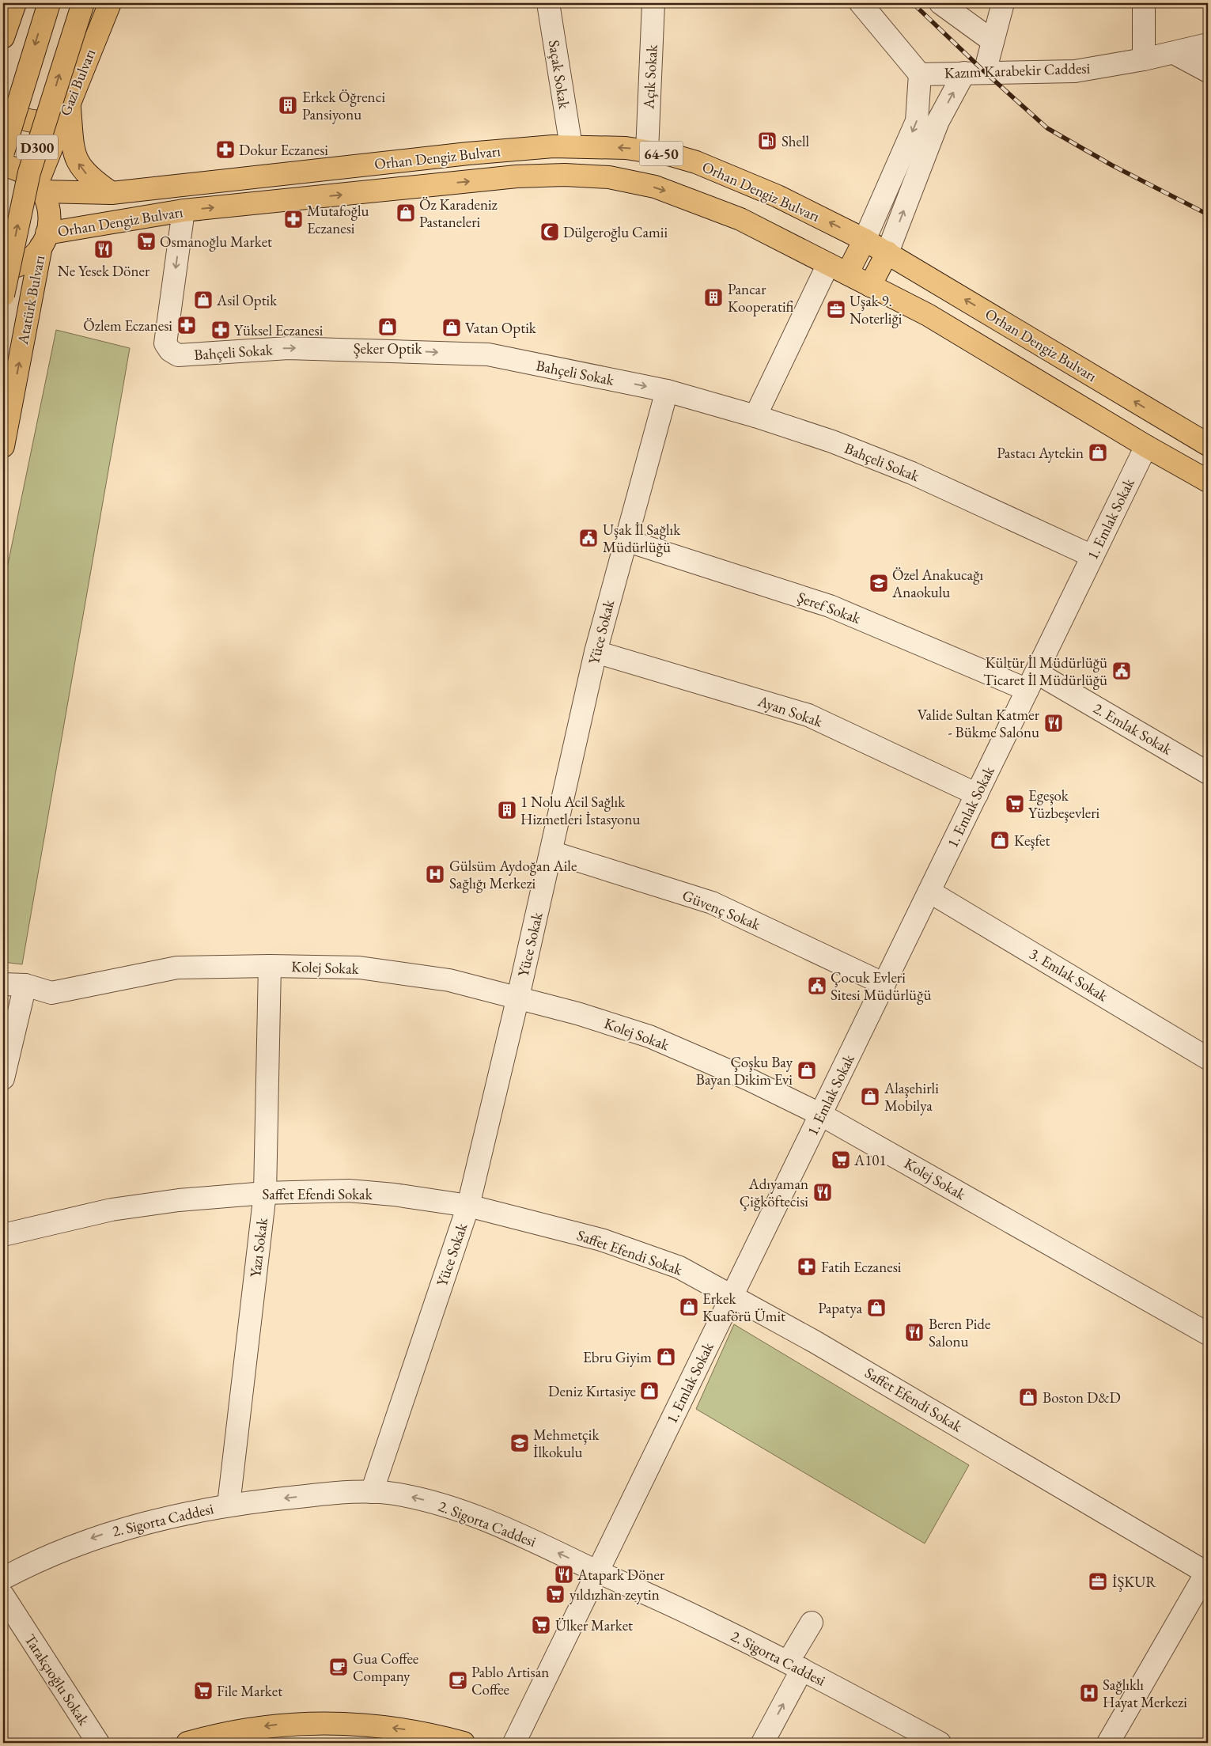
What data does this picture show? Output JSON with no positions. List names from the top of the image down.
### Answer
{
  "streets": {
    "main road": [
      "Gazi Bulvarı",
      "D300",
      "64-50",
      "Orhan Dengiz Bulvarı",
      "Atatürk Bulvarı"
    ],
    "street": [
      "Kazım Karabekir Caddesi",
      "Saçak Sokak",
      "Açık Sokak",
      "Bahçeli Sokak",
      "1. Emlak Sokak",
      "Şeref Sokak",
      "Yüce Sokak",
      "Ayan Sokak",
      "2. Emlak Sokak",
      "Güvenç Sokak",
      "Kolej Sokak",
      "3. Emlak Sokak",
      "Saffet Efendi Sokak",
      "Yazı Sokak",
      "2. Sigorta Caddesi",
      "Tarakçıoğlu Sokak"
    ]
  },
  "crossings": [
    ["Saçak Sokak", "Orhan Dengiz Bulvarı"],
    ["Açık Sokak", "Orhan Dengiz Bulvarı"],
    ["Gazi Bulvarı", "Orhan Dengiz Bulvarı"],
    ["Gazi Bulvarı", "Atatürk Bulvarı"],
    ["Orhan Dengiz Bulvarı", "Atatürk Bulvarı"],
    ["Orhan Dengiz Bulvarı", "Bahçeli Sokak"],
    ["Orhan Dengiz Bulvarı", "1. Emlak Sokak"],
    ["Bahçeli Sokak", "1. Emlak Sokak"],
    ["Bahçeli Sokak", "Yüce Sokak"],
    ["1. Emlak Sokak", "Şeref Sokak"],
    ["1. Emlak Sokak", "Ayan Sokak"],
    ["1. Emlak Sokak", "2. Emlak Sokak"],
    ["1. Emlak Sokak", "Güvenç Sokak"],
    ["1. Emlak Sokak", "Kolej Sokak"],
    ["1. Emlak Sokak", "3. Emlak Sokak"],
    ["1. Emlak Sokak", "Saffet Efendi Sokak"],
    ["1. Emlak Sokak", "2. Sigorta Caddesi"],
    ["Şeref Sokak", "Yüce Sokak"],
    ["Şeref Sokak", "2. Emlak Sokak"],
    ["Yüce Sokak", "Ayan Sokak"],
    ["Yüce Sokak", "Güvenç Sokak"],
    ["Yüce Sokak", "Kolej Sokak"],
    ["Yüce Sokak", "Saffet Efendi Sokak"],
    ["Yüce Sokak", "2. Sigorta Caddesi"],
    ["Kolej Sokak", "Yazı Sokak"],
    ["Saffet Efendi Sokak", "Yazı Sokak"],
    ["Yazı Sokak", "2. Sigorta Caddesi"]
  ],
  "one_way": ["Atatürk Bulvarı", "Bahçeli Sokak", "2. Sigorta Caddesi"],
  "places": {
    "building": ["Erkek Öğrenci Pansiyonu", "Pancar Kooperatifi", "1 Nolu Acil Sağlık Hizmetleri İstasyonu"],
    "fuel station": ["Shell"],
    "pharmacy": [
      "Dokur Eczanesi",
      "Mutafoğlu Eczanesi",
      "Özlem Eczanesi",
      "Yüksel Eczanesi",
      "Fatih Eczanesi"
    ],
    "shop": [
      "Öz Karadeniz Pastaneleri",
      "Asil Optik",
      "Şeker Optik",
      "Vatan Optik",
      "Pastacı Aytekin",
      "Keşfet",
      "Çoşku Bay Bayan Dikim Evi",
      "Alaşehirli Mobilya",
      "Erkek Kuaförü Ümit",
      "Papatya",
      "Ebru Giyim",
      "Deniz Kırtasiye",
      "Boston D&D"
    ],
    "mosque": ["Dülgeroğlu Camii"],
    "supermarket": [
      "Osmanoğlu Market",
      "Egeşok Yüzbeşevleri",
      "A101",
      "yıldızhan zeytin",
      "Ülker Market",
      "File Market"
    ],
    "restaurant": [
      "Ne Yesek Döner",
      "Valide Sultan Katmer - Bükme Salonu",
      "Adıyaman Çiğköftecisi",
      "Beren Pide Salonu",
      "Atapark Döner"
    ],
    "office": ["Uşak 9. Noterliği", "İŞKUR"],
    "public building": ["Uşak İl Sağlık Müdürlüğü", "Kültür İl Müdürlüğü Ticaret İl Müdürlüğü", "Çocuk Evleri Sitesi Müdürlüğü"],
    "school or university": ["Özel Anakucağı Anaokulu", "Mehmetçik İlkokulu"],
    "hospital": ["Gülsüm Aydoğan Aile Sağlığı Merkezi", "Sağlıklı Hayat Merkezi"],
    "cafe": ["Gua Coffee Company", "Pablo Artisan Coffee"]
  }
}
